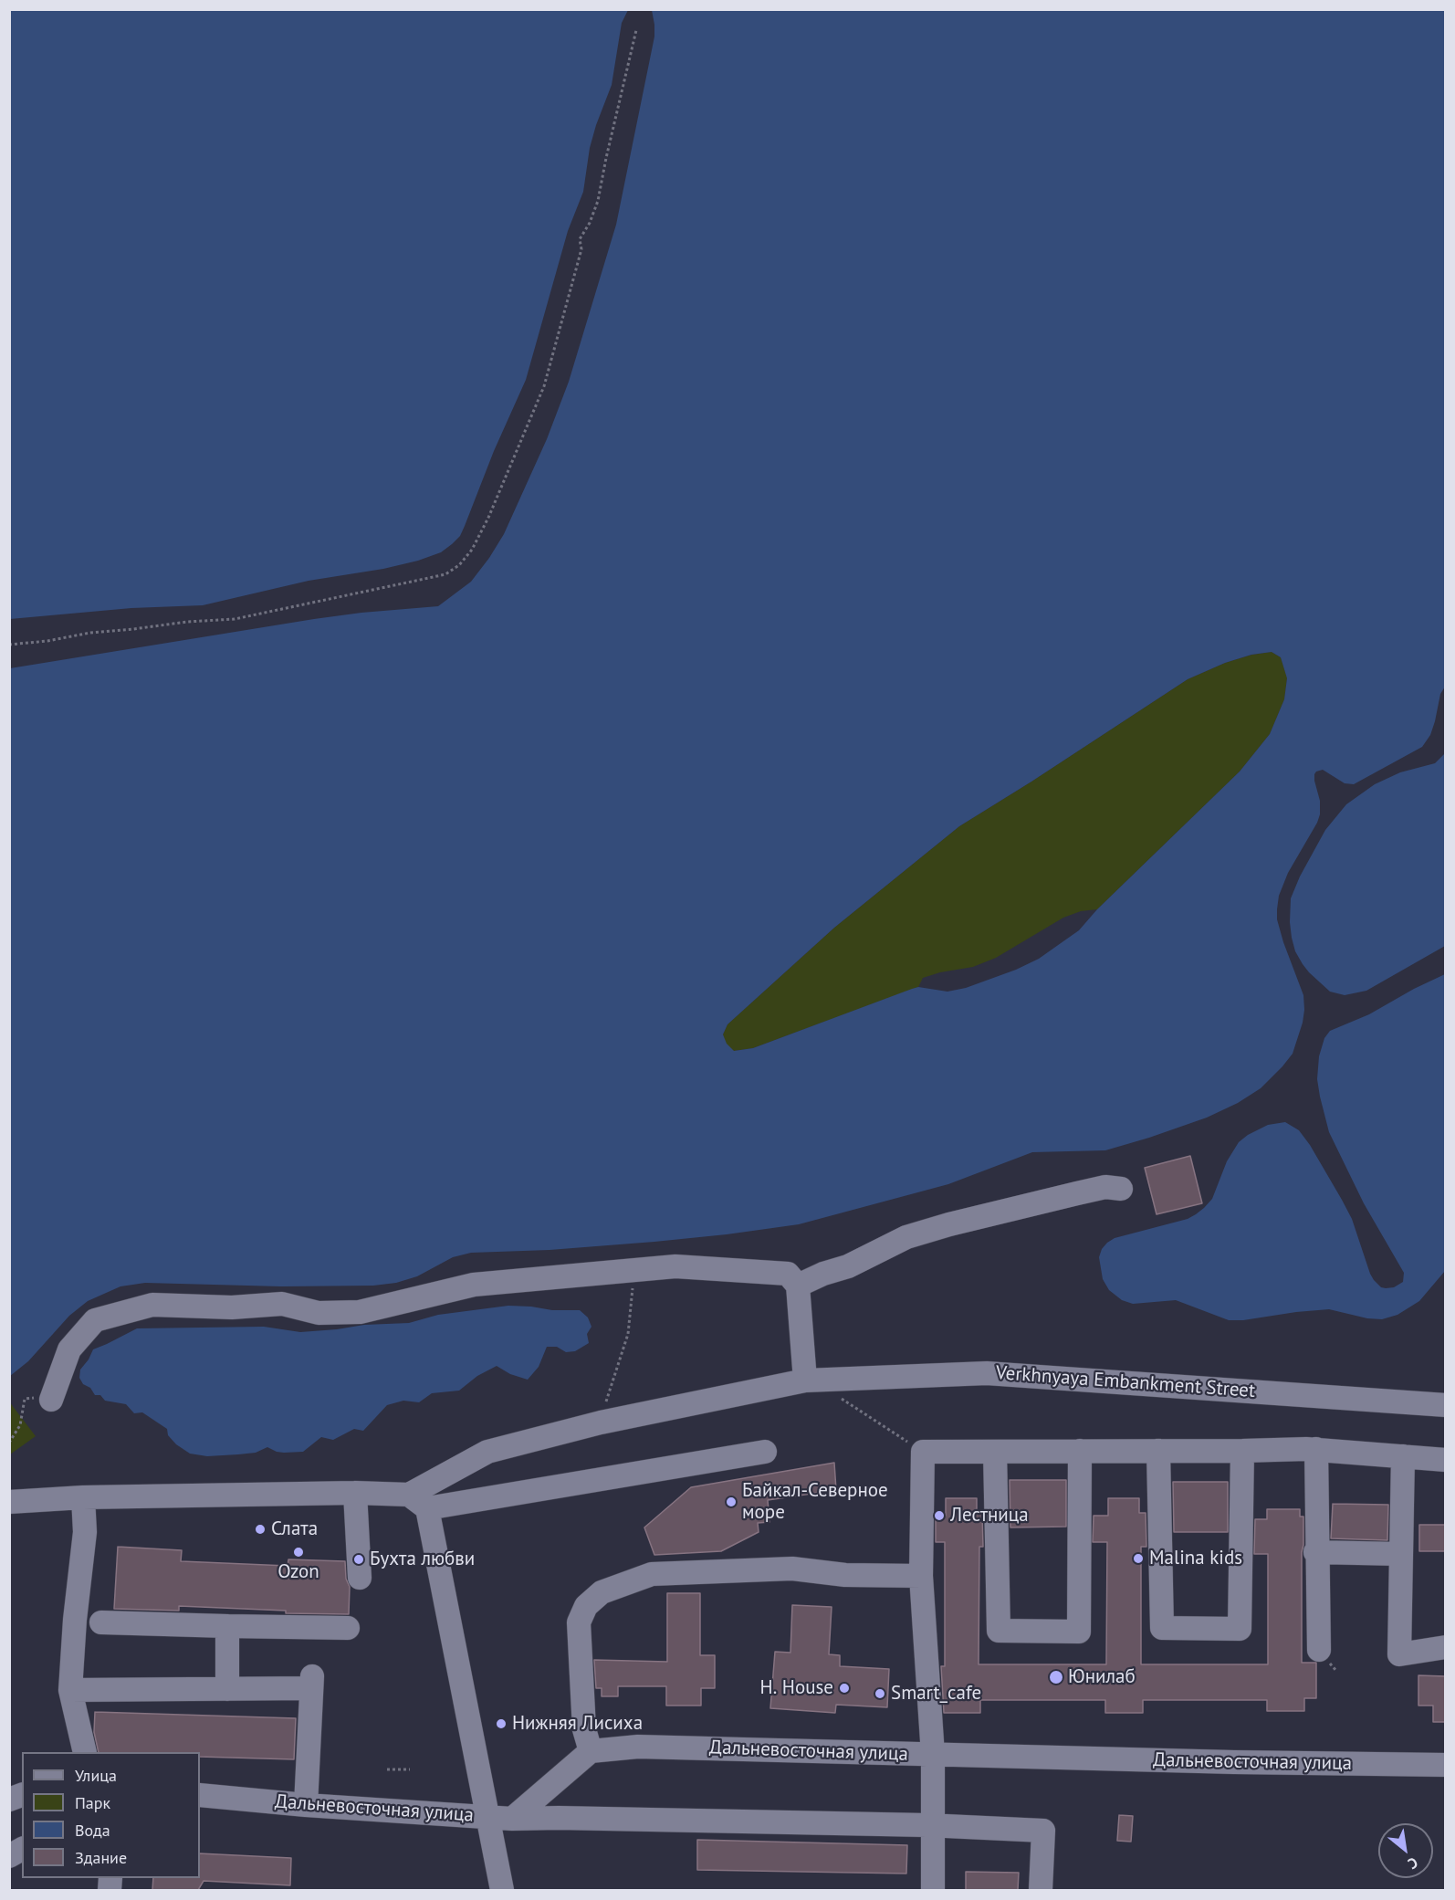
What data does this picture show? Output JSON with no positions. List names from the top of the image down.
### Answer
{
  "streets": {
    "street": ["Verkhnyaya Embankment Street", "Дальневосточная улица"]
  },
  "places": [
    "Байкал-Северное море",
    "Лестница",
    "Слата",
    "Ozon",
    "Malina kids",
    "Бухта любви",
    "Юнилаб",
    "H. House",
    "Smart_cafe",
    "Нижняя Лисиха"
  ],
  "legend": [
    "Улица",
    "Парк",
    "Вода",
    "Здание"
  ],
  "north": "bottom right"
}
